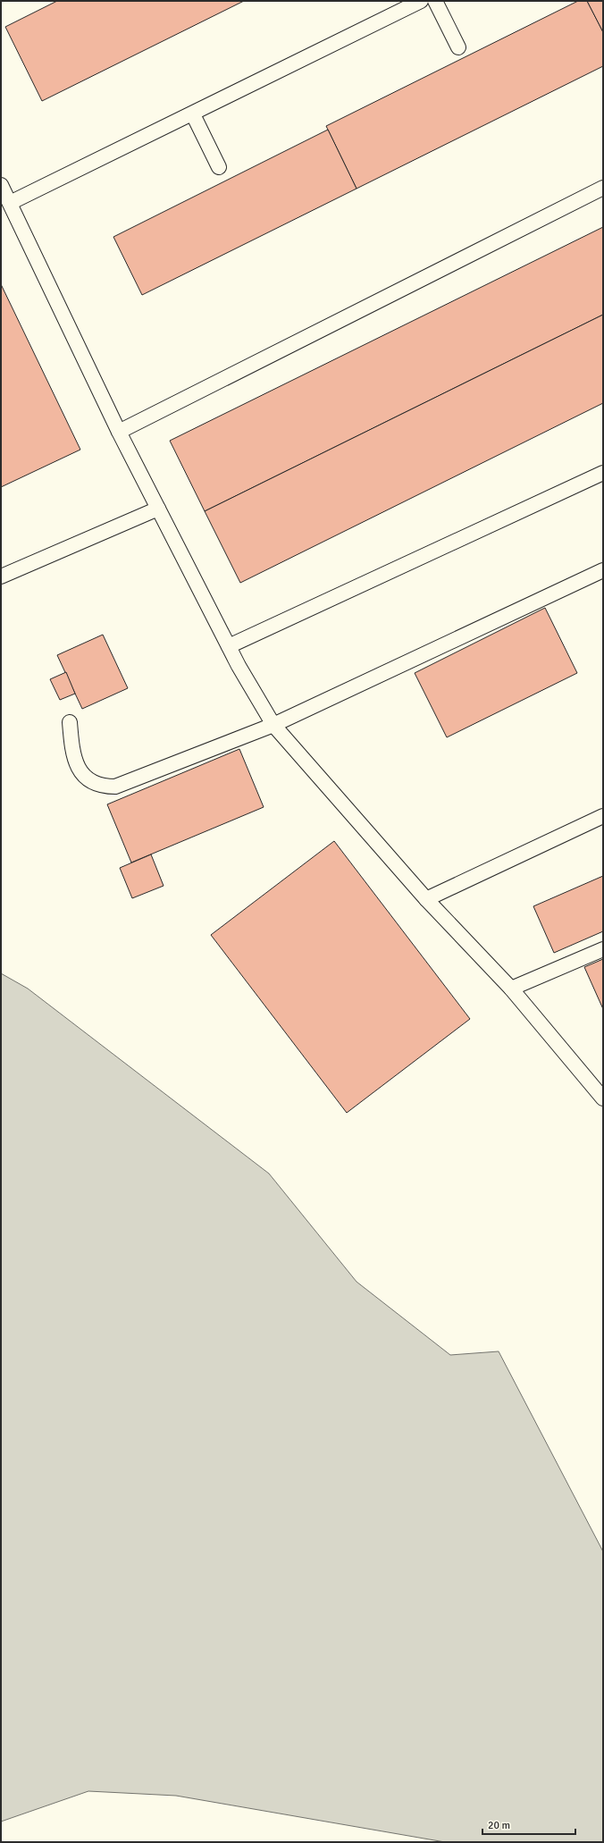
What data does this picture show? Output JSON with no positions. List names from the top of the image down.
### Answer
{
  "scale_bar": "20 m"
}
